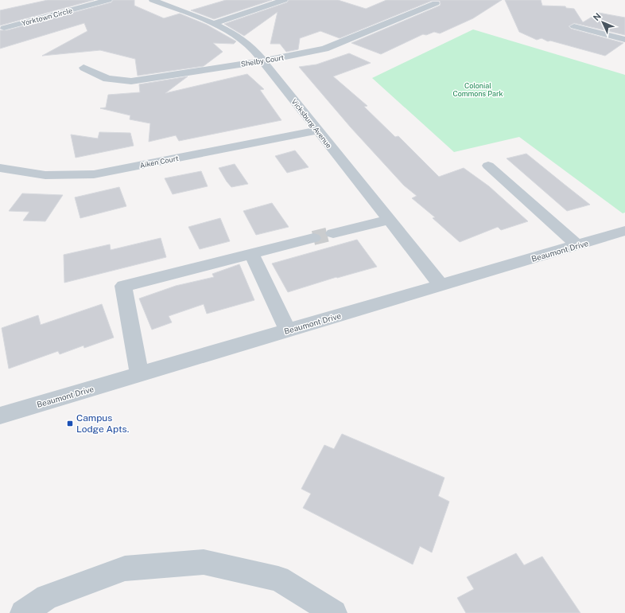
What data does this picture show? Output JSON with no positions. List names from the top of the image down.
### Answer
{
  "streets": {
    "street": [
      "Yorktown Circle",
      "Shelby Court",
      "Vicksburg Avenue",
      "Aiken Court",
      "Beaumont Drive"
    ]
  },
  "crossings": [
    ["Shelby Court", "Vicksburg Avenue"],
    ["Vicksburg Avenue", "Aiken Court"],
    ["Vicksburg Avenue", "Beaumont Drive"]
  ],
  "parks": ["Colonial Commons Park"],
  "places": {
    "transit": ["Campus Lodge Apts."]
  },
  "north": "top left"
}
